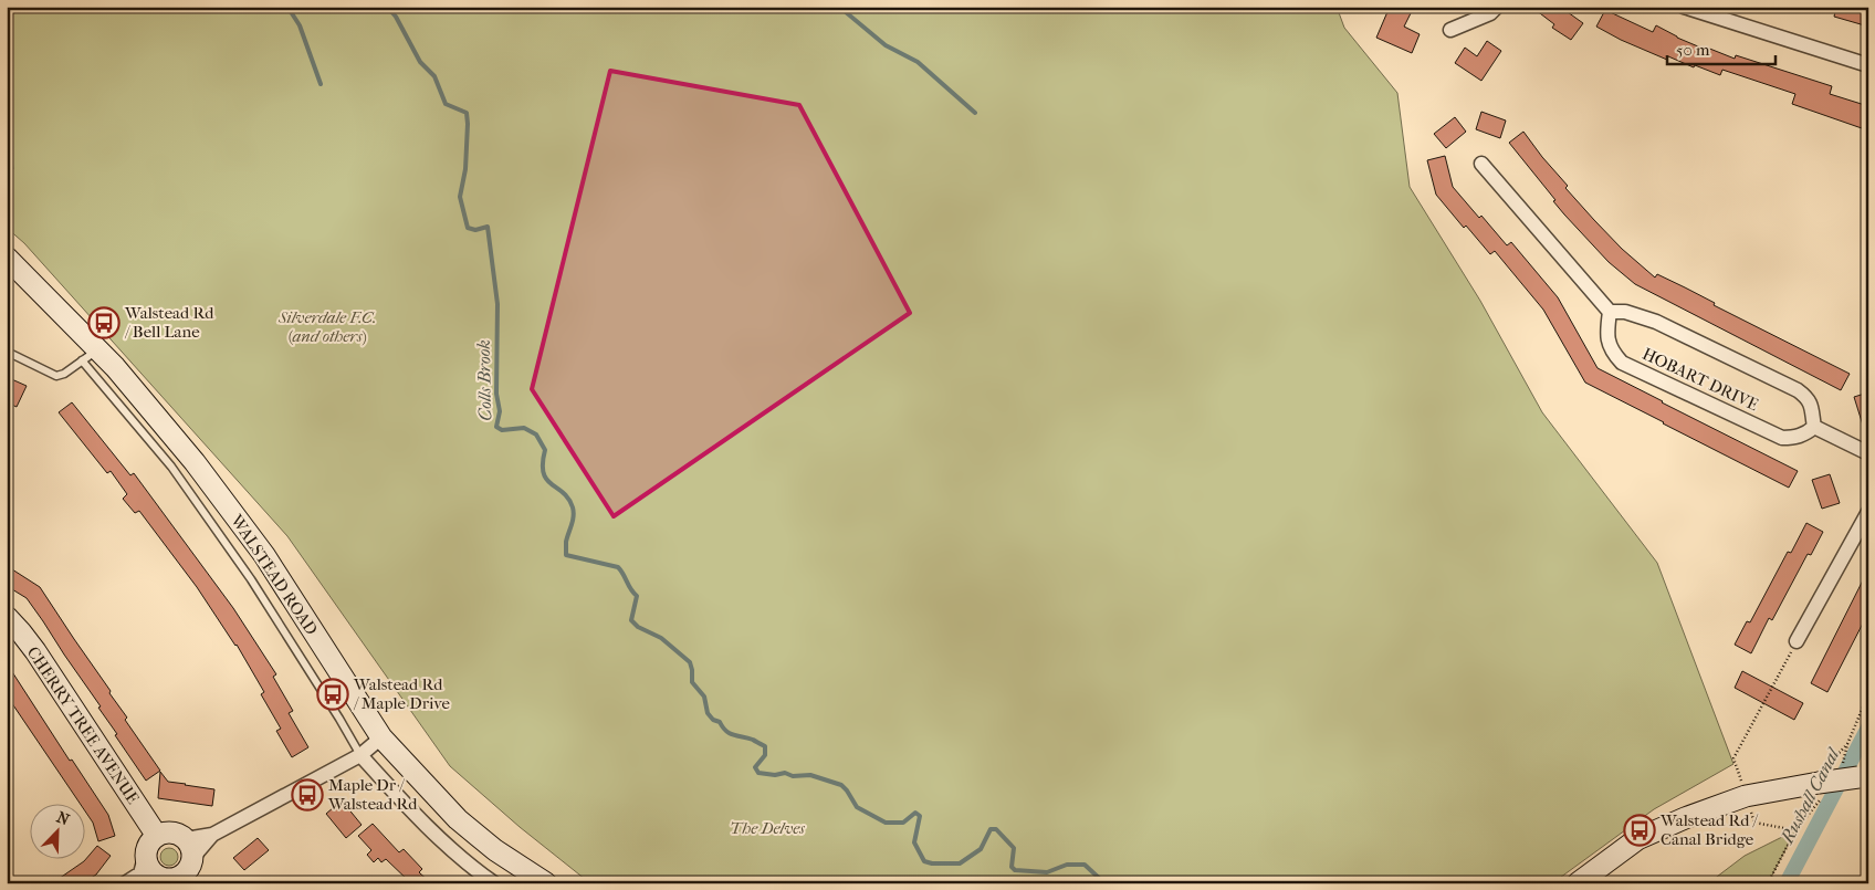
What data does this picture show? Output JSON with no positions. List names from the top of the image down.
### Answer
{
  "streets": {
    "street": ["HOBART DRIVE", "WALSTEAD ROAD", "CHERRY TREE AVENUE"]
  },
  "water": ["Colls Brook", "Rushall Canal"],
  "parks": ["Silverdale F.C. (and others)", "The Delves"],
  "places": {
    "bus stop": [
      "Walstead Rd / Bell Lane",
      "Walstead Rd / Maple Drive",
      "Maple Dr / Walstead Rd",
      "Walstead Rd / Canal Bridge"
    ]
  },
  "scale_bar": "50 m",
  "north": "top right"
}
